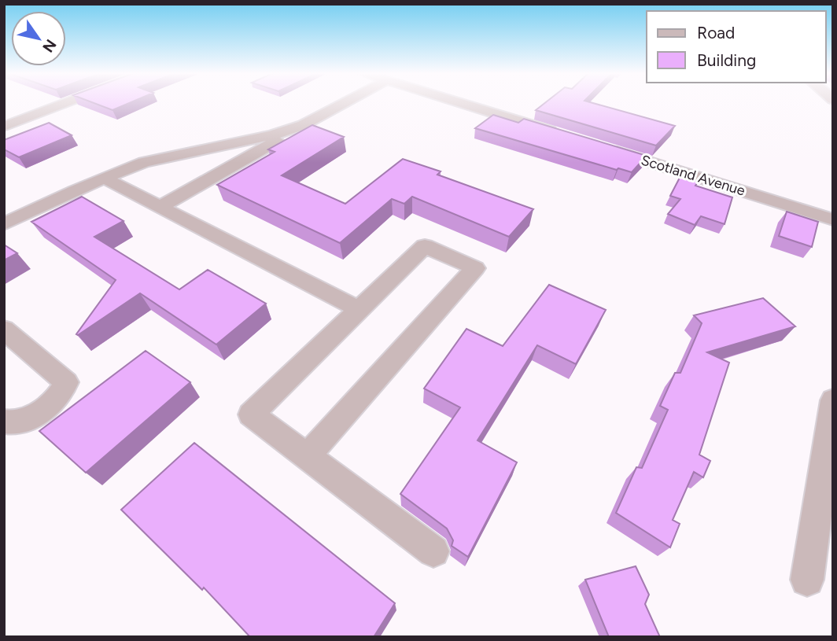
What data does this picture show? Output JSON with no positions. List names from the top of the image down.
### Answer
{
  "streets": {
    "street": ["Scotland Avenue"]
  },
  "legend": ["Road", "Building"],
  "north": "bottom right"
}
